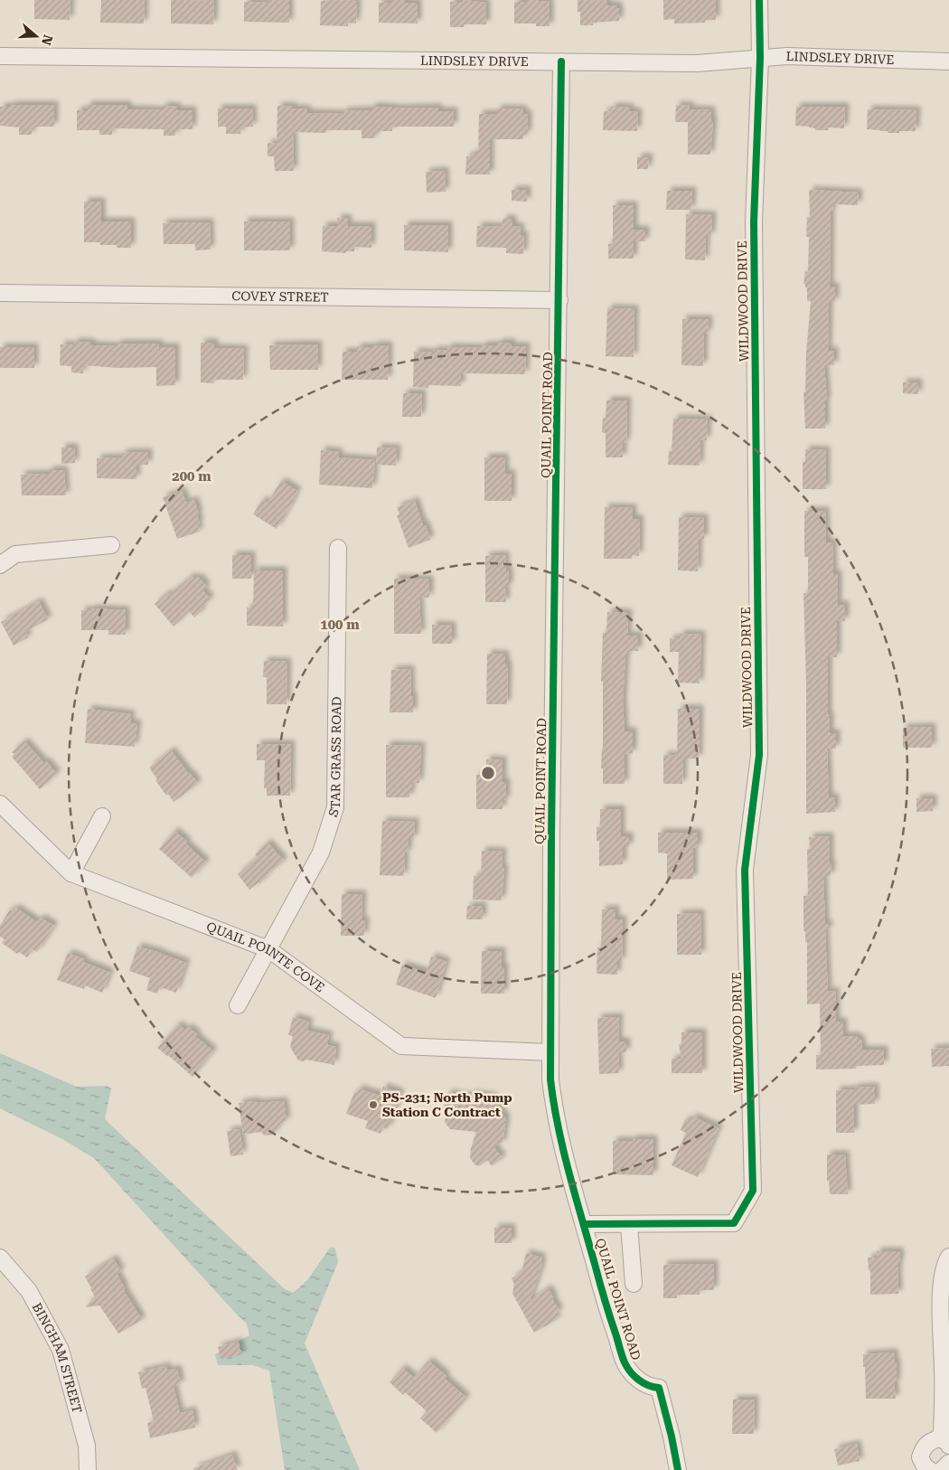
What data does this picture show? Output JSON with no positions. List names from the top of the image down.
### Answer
{
  "streets": {
    "street": [
      "LINDSLEY DRIVE",
      "COVEY STREET",
      "WILDWOOD DRIVE",
      "QUAIL POINT ROAD",
      "STAR GRASS ROAD",
      "QUAIL POINTE COVE",
      "BINGHAM STREET"
    ]
  },
  "crossings": [
    ["LINDSLEY DRIVE", "WILDWOOD DRIVE"],
    ["LINDSLEY DRIVE", "QUAIL POINT ROAD"],
    ["COVEY STREET", "QUAIL POINT ROAD"],
    ["QUAIL POINT ROAD", "QUAIL POINTE COVE"],
    ["STAR GRASS ROAD", "QUAIL POINTE COVE"]
  ],
  "places": ["PS-231; North Pump Station C Contract"],
  "north": "right",
  "rings": ["200 m", "100 m"]
}
